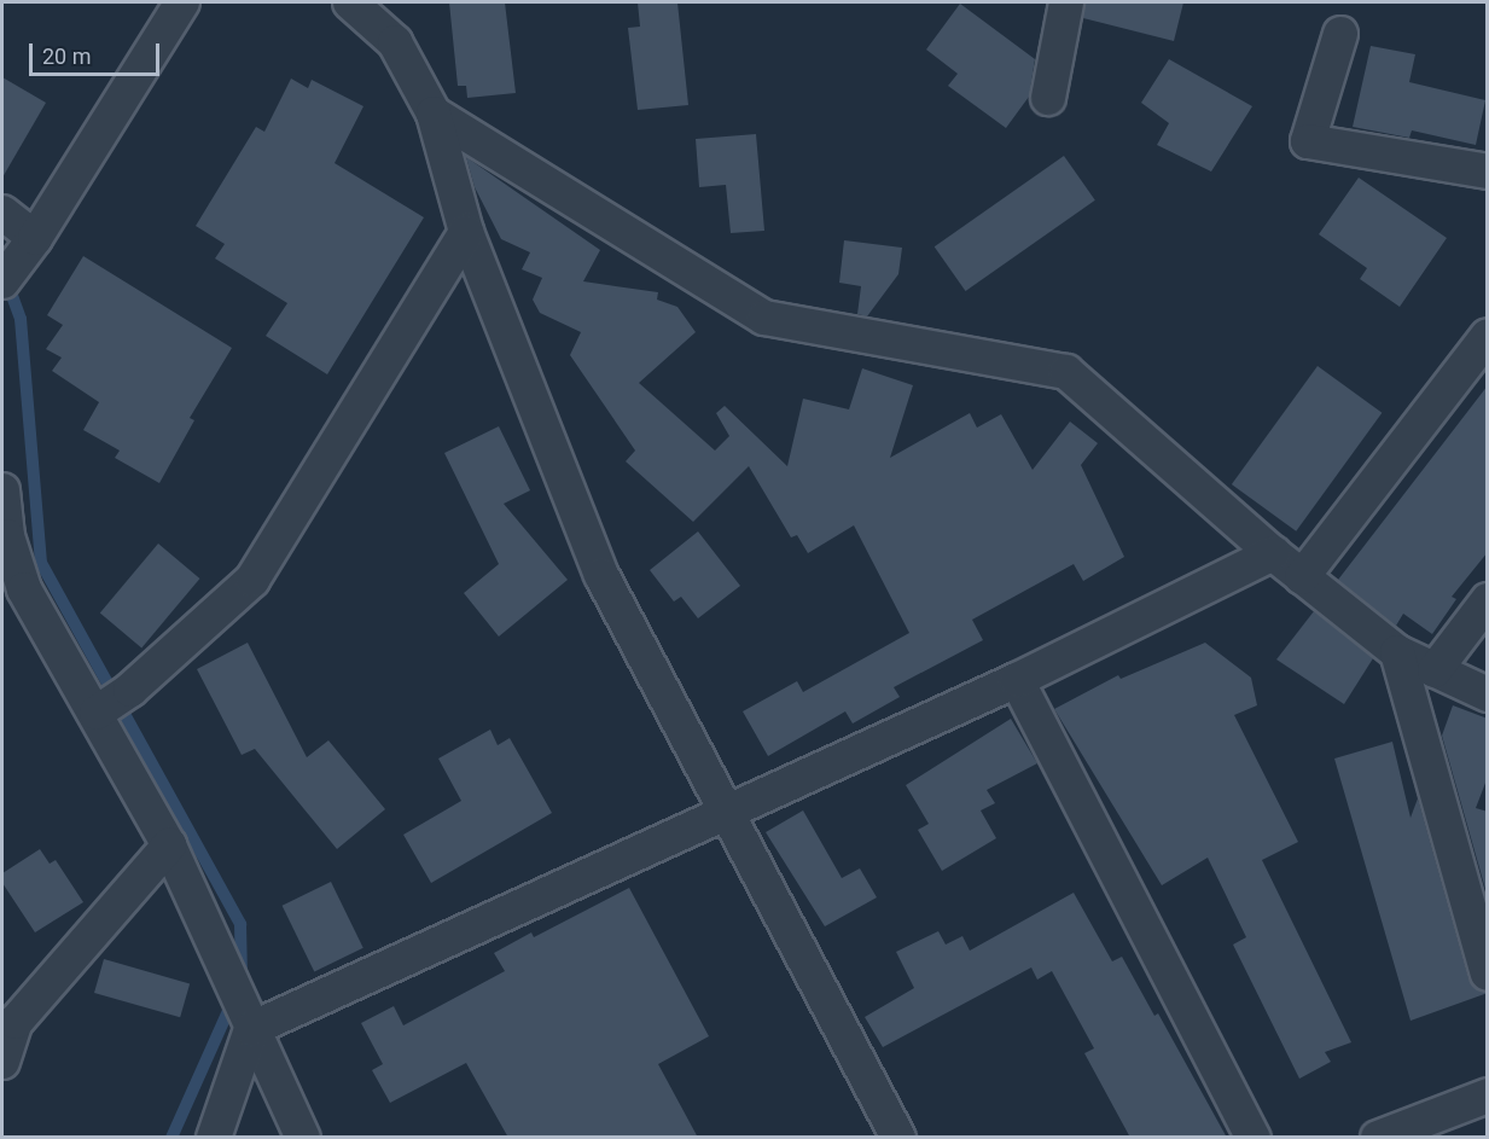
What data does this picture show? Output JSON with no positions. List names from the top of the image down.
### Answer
{
  "scale_bar": "20 m"
}
